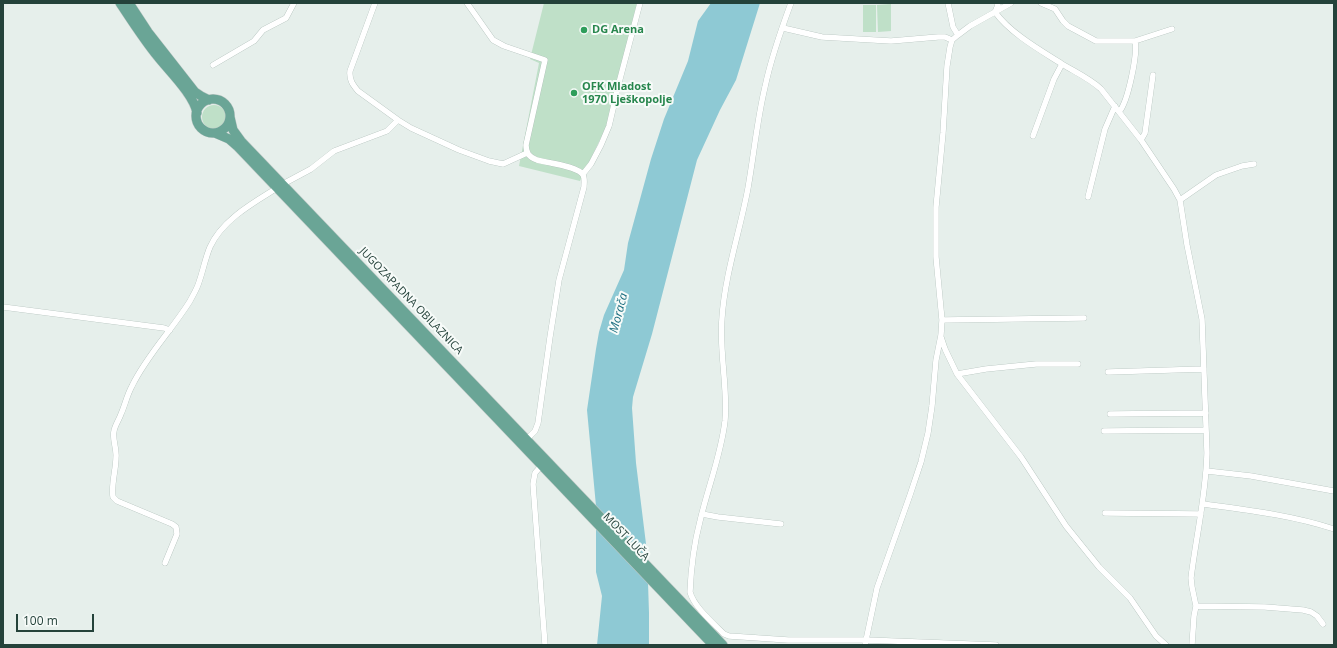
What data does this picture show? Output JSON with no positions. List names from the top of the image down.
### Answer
{
  "streets": {
    "main road": ["JUGOZAPADNA OBILAZNICA", "MOST LUČA"]
  },
  "crossings": [
    ["JUGOZAPADNA OBILAZNICA", "MOST LUČA"]
  ],
  "water": ["Morača"],
  "places": ["DG Arena", "OFK Mladost 1970 Lješkopolje"],
  "scale_bar": "100 m"
}
